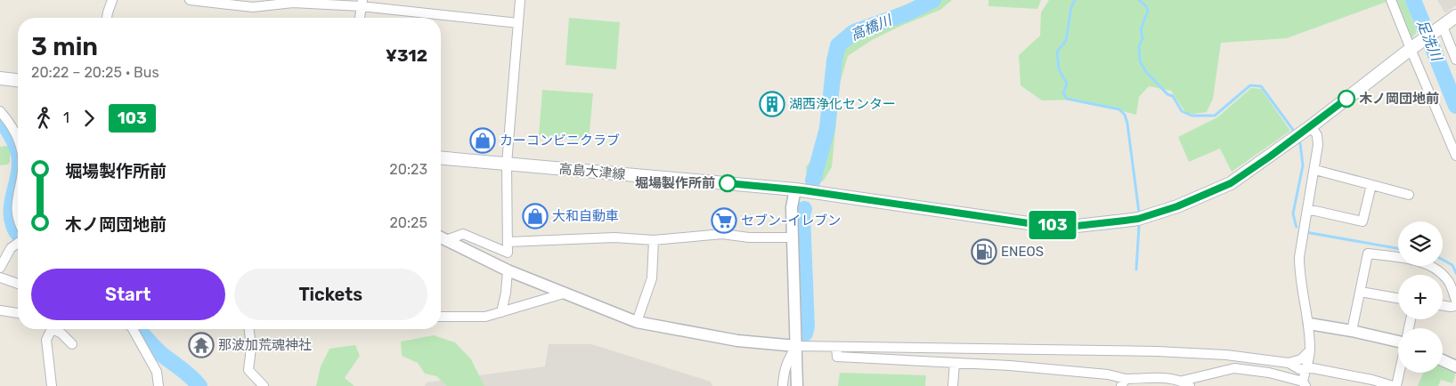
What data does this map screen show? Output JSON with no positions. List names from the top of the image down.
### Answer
{
  "streets": {
    "main road": ["高島大津線"]
  },
  "water": ["高橋川", "足洗川"],
  "places": {
    "other": ["木ノ岡団地前", "堀場製作所前"],
    "building": ["湖西浄化センター"],
    "shop": ["カーコンビニクラブ", "大和自動車"],
    "supermarket": ["セブン-イレブン"],
    "fuel station": ["ENEOS"],
    "temple": ["那波加荒魂神社"]
  },
  "lines": ["bus line 103"],
  "page": {
    "on_map": "103",
    "heading": ["3 min", "20:22 – 20:25 · Bus", "¥312"],
    "legs": ["1", "103"],
    "list": [
      {
        "name": "堀場製作所前",
        "value": "20:23"
      },
      {
        "name": "木ノ岡団地前",
        "value": "20:25"
      }
    ],
    "map_buttons": ["+", "−"],
    "buttons": ["Start", "Tickets"]
  }
}
